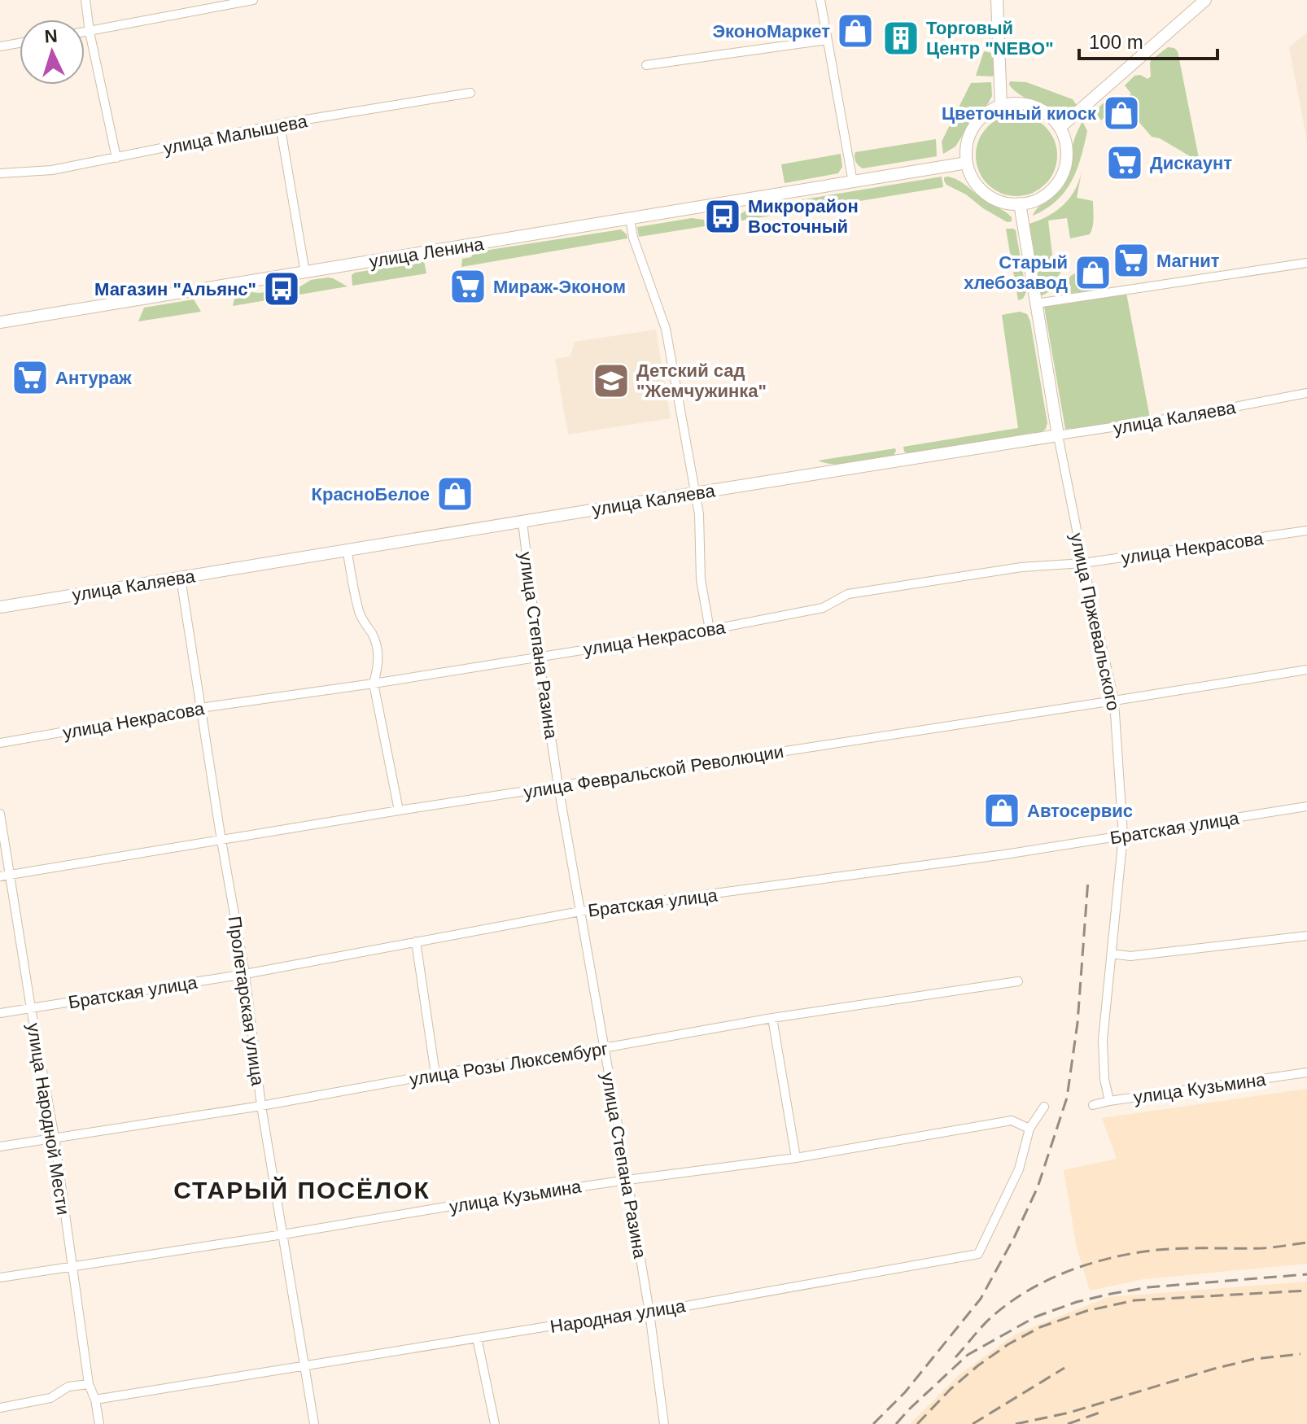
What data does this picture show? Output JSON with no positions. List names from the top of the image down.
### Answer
{
  "streets": {
    "street": [
      "улица Малышева",
      "улица Ленина",
      "улица Каляева",
      "улица Некрасова",
      "улица Пржевальского",
      "улица Степана Разина",
      "улица Февральской Революции",
      "Братская улица",
      "Пролетарская улица",
      "улица Розы Люксембург",
      "улица Кузьмина",
      "улица Народной Мести",
      "Народная улица"
    ]
  },
  "crossings": [
    ["улица Ленина", "улица Пржевальского"],
    ["улица Каляева", "улица Пржевальского"],
    ["улица Каляева", "улица Степана Разина"],
    ["улица Каляева", "Пролетарская улица"],
    ["улица Некрасова", "улица Пржевальского"],
    ["улица Некрасова", "улица Степана Разина"],
    ["улица Некрасова", "Пролетарская улица"],
    ["улица Пржевальского", "улица Февральской Революции"],
    ["улица Пржевальского", "Братская улица"],
    ["улица Пржевальского", "улица Кузьмина"],
    ["улица Степана Разина", "улица Февральской Революции"],
    ["улица Степана Разина", "Братская улица"],
    ["улица Степана Разина", "улица Розы Люксембург"],
    ["улица Степана Разина", "улица Кузьмина"],
    ["улица Степана Разина", "Народная улица"],
    ["улица Февральской Революции", "Пролетарская улица"],
    ["улица Февральской Революции", "улица Народной Мести"],
    ["Братская улица", "Пролетарская улица"],
    ["Братская улица", "улица Народной Мести"],
    ["Пролетарская улица", "улица Розы Люксембург"],
    ["Пролетарская улица", "улица Кузьмина"],
    ["Пролетарская улица", "Народная улица"],
    ["улица Розы Люксембург", "улица Народной Мести"],
    ["улица Кузьмина", "улица Народной Мести"],
    ["улица Кузьмина", "Народная улица"],
    ["улица Народной Мести", "Народная улица"]
  ],
  "districts": ["СТАРЫЙ ПОСЁЛОК"],
  "places": {
    "shop": [
      "ЭконоМаркет",
      "Цветочный киоск",
      "Старый хлебозавод",
      "КрасноБелое",
      "Автосервис"
    ],
    "building": ["Торговый Центр \"NEBO\""],
    "supermarket": [
      "Дискаунт",
      "Магнит",
      "Мираж-Эконом",
      "Антураж"
    ],
    "bus stop": ["Микрорайон Восточный", "Магазин \"Альянс\""],
    "school or university": ["Детский сад \"Жемчужинка\""]
  },
  "scale_bar": "100 m",
  "north": "top"
}
